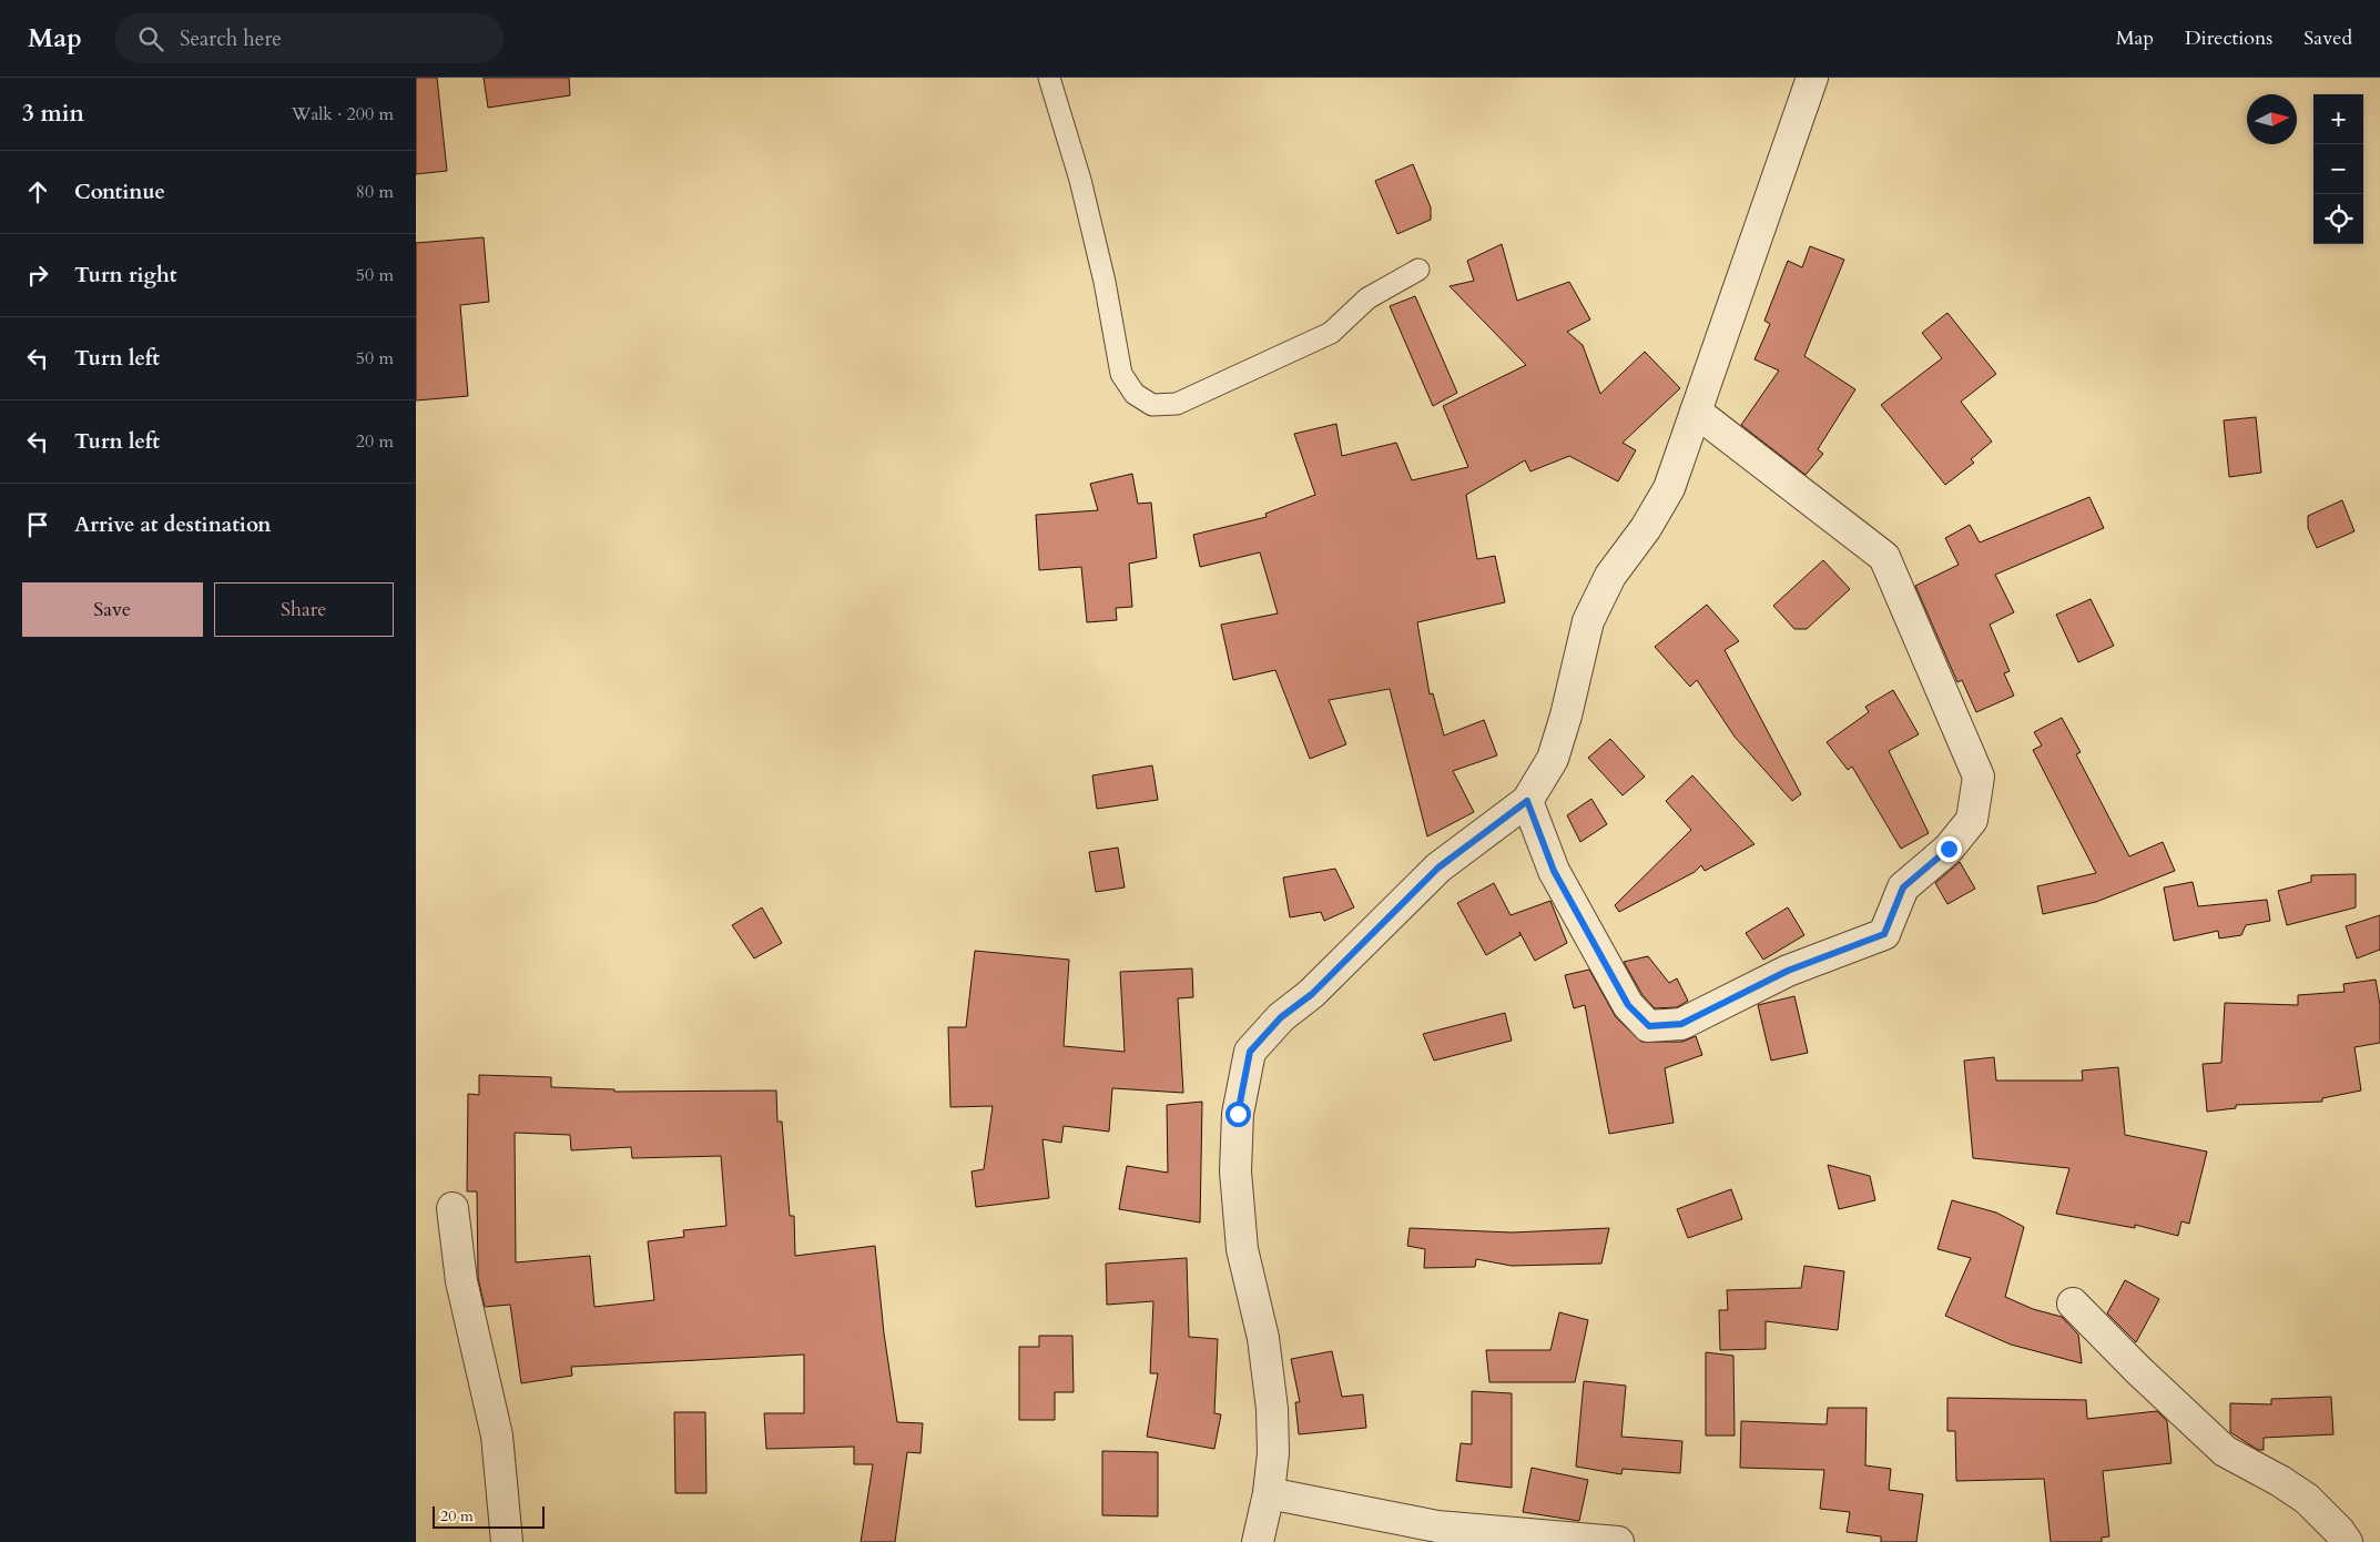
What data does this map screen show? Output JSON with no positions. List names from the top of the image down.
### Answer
{
  "scale_bar": "20 m",
  "north": "right",
  "page": {
    "header": "Map",
    "search": "Search here",
    "nav": ["Map", "Directions", "Saved"],
    "heading": ["3 min", "Walk · 200 m"],
    "map_buttons": ["+", "−"],
    "list": [
      ["Continue", "80 m"],
      ["Turn right", "50 m"],
      ["Turn left", "50 m"],
      ["Turn left", "20 m"],
      "Arrive at destination"
    ],
    "buttons": ["Save", "Share"],
    "scale": "20 m"
  }
}
